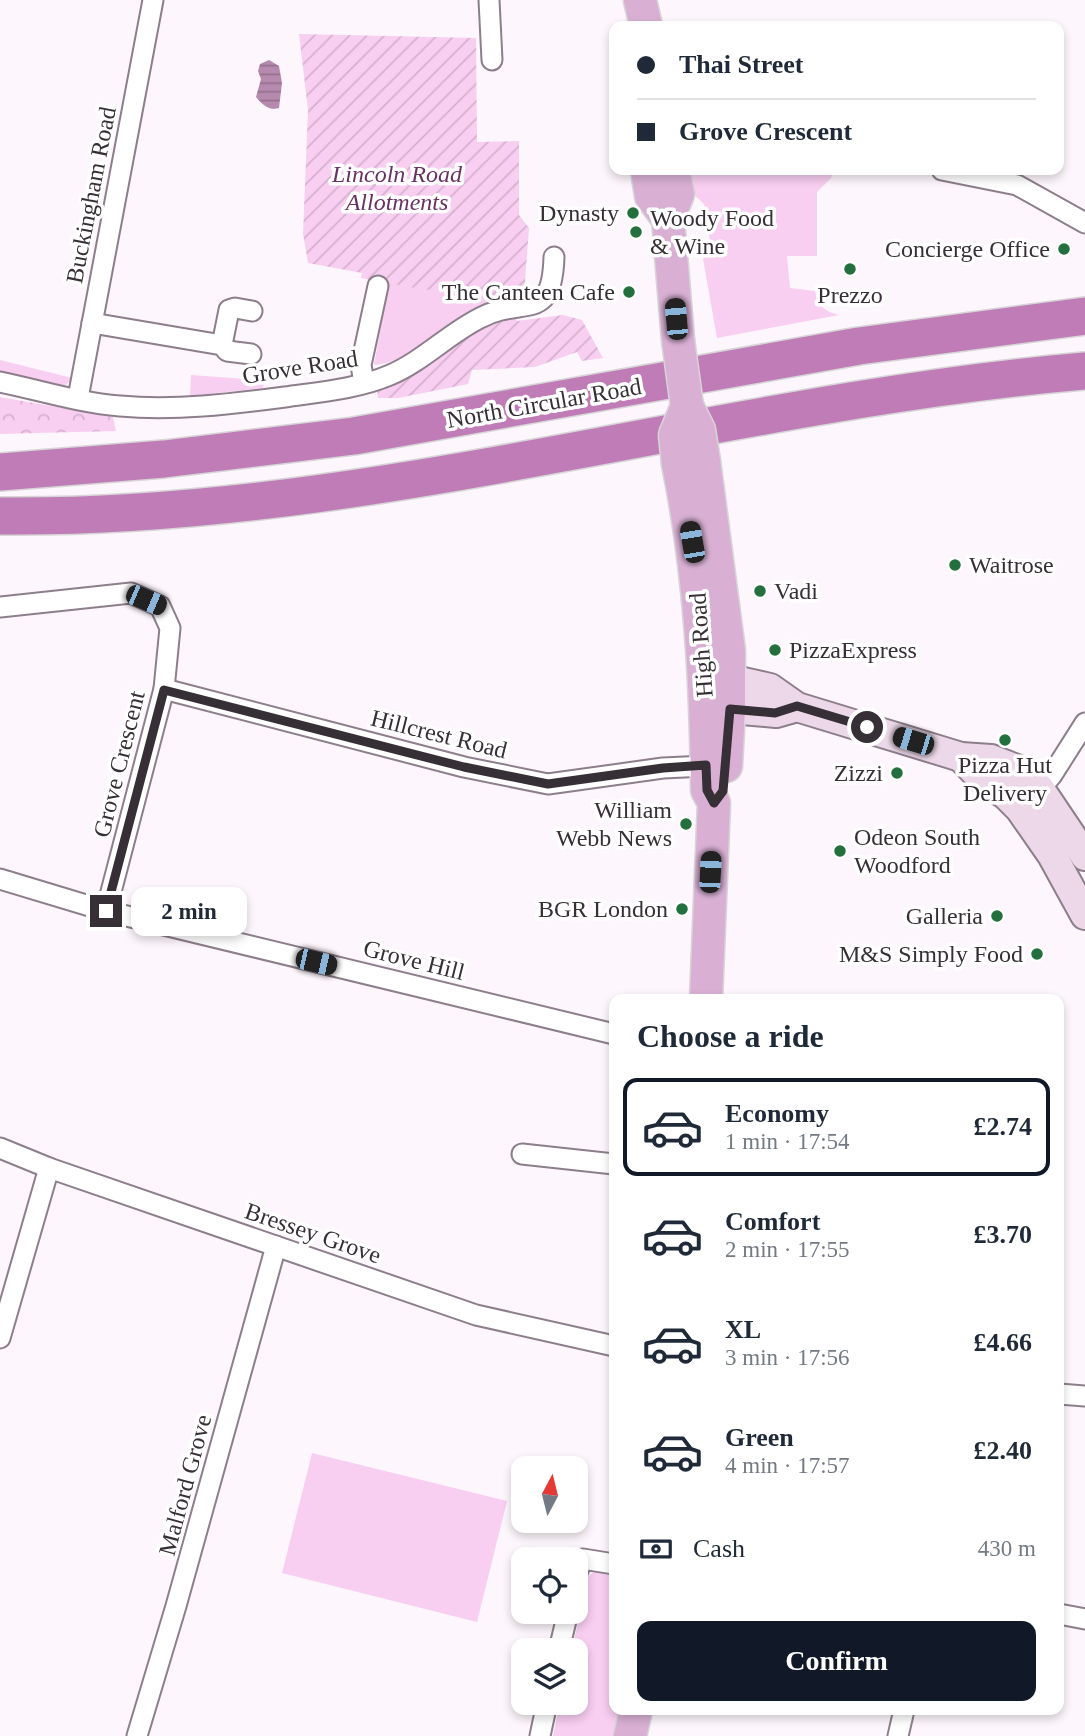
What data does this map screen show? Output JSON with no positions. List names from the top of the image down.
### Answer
{
  "streets": {
    "highway": ["North Circular Road"],
    "main road": ["High Road"],
    "street": [
      "Buckingham Road",
      "Grove Road",
      "Hillcrest Road",
      "Grove Crescent",
      "Grove Hill",
      "Bressey Grove",
      "Malford Grove"
    ]
  },
  "crossings": [
    ["Buckingham Road", "Grove Road"],
    ["High Road", "Hillcrest Road"],
    ["Hillcrest Road", "Grove Crescent"],
    ["Grove Crescent", "Grove Hill"],
    ["Bressey Grove", "Malford Grove"]
  ],
  "parks": ["Lincoln Road Allotments"],
  "places": [
    "Dynasty",
    "Woody Food & Wine",
    "Concierge Office",
    "Prezzo",
    "The Canteen Cafe",
    "Waitrose",
    "Vadi",
    "PizzaExpress",
    "Pizza Hut Delivery",
    "Zizzi",
    "William Webb News",
    "Odeon South Woodford",
    "BGR London",
    "Galleria",
    "M&S Simply Food"
  ],
  "north": "top",
  "page": {
    "banner": ["Thai Street", "Grove Crescent"],
    "bubble": "2 min",
    "heading": "Choose a ride",
    "list": [
      {
        "name": "Economy",
        "note": "1 min · 17:54",
        "value": "£2.74"
      },
      {
        "name": "Comfort",
        "note": "2 min · 17:55",
        "value": "£3.70"
      },
      {
        "name": "XL",
        "note": "3 min · 17:56",
        "value": "£4.66"
      },
      {
        "name": "Green",
        "note": "4 min · 17:57",
        "value": "£2.40"
      }
    ],
    "pay": ["Cash", "430 m"],
    "buttons": "Confirm"
  }
}
